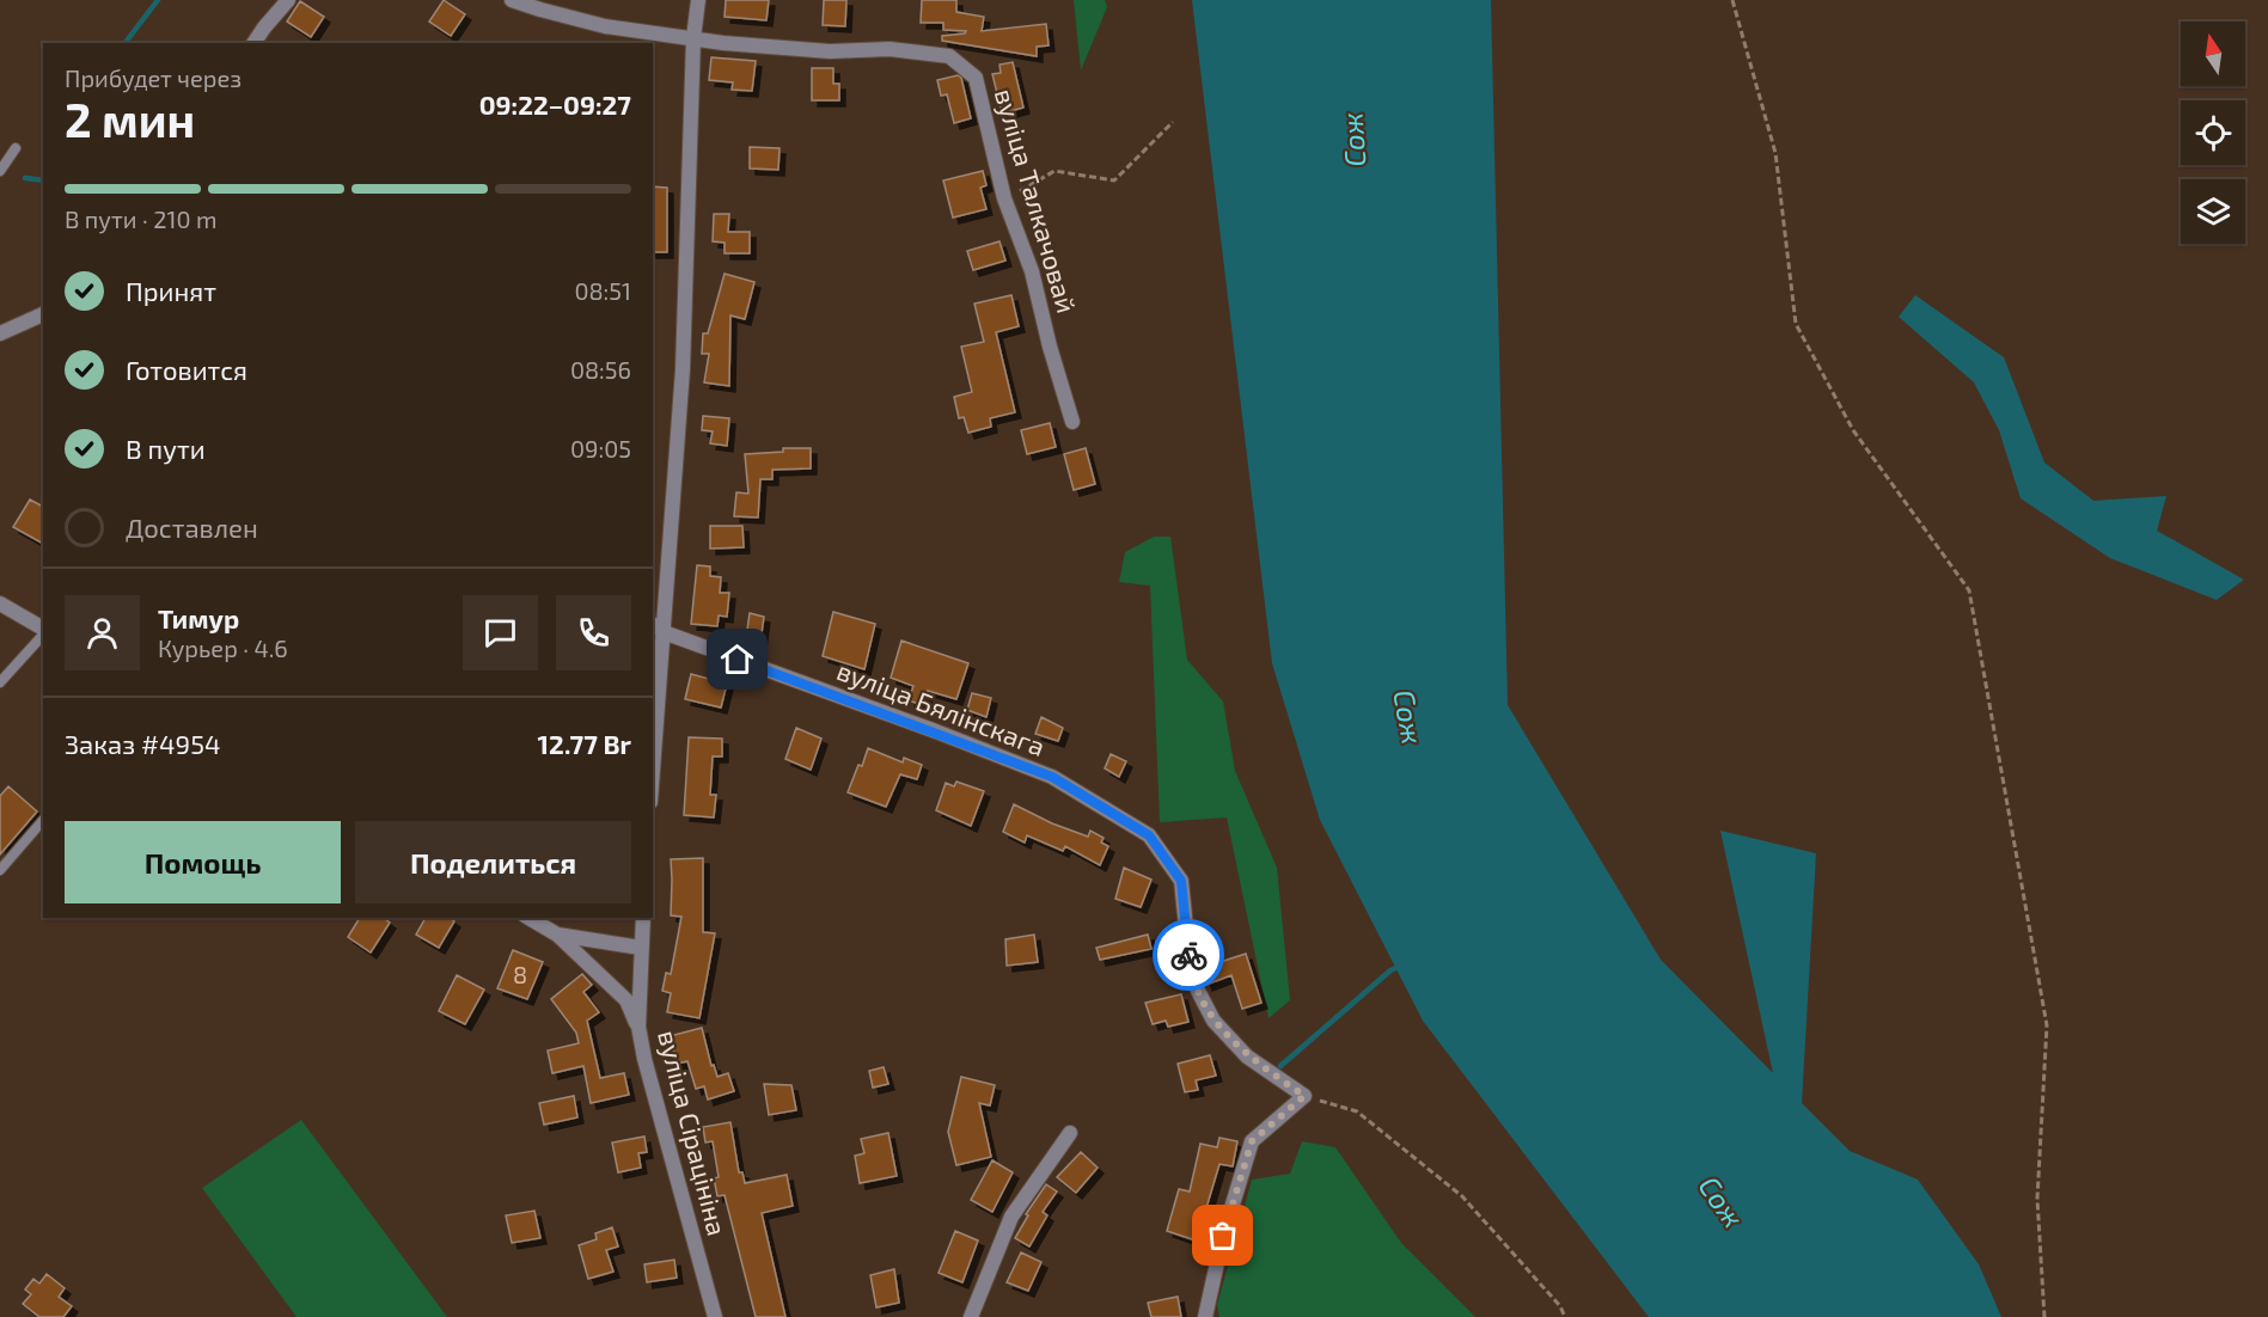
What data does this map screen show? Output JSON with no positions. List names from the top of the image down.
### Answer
{
  "streets": {
    "street": ["вуліца Талкачовай", "вуліца Бялінскага", "вуліца Сірацініна"]
  },
  "water": ["Сож"],
  "house_numbers": ["8"],
  "north": "top",
  "page": {
    "heading": ["2 мин", "Прибудет через", "09:22–09:27"],
    "panel": [
      "Тимур",
      "Курьер · 4.6",
      "Заказ #4954",
      "12.77 Br"
    ],
    "bar": "В пути · 210 m",
    "list": [
      ["Принят", "08:51"],
      ["Готовится", "08:56"],
      ["В пути", "09:05"],
      "Доставлен"
    ],
    "buttons": ["Помощь", "Поделиться"]
  }
}
